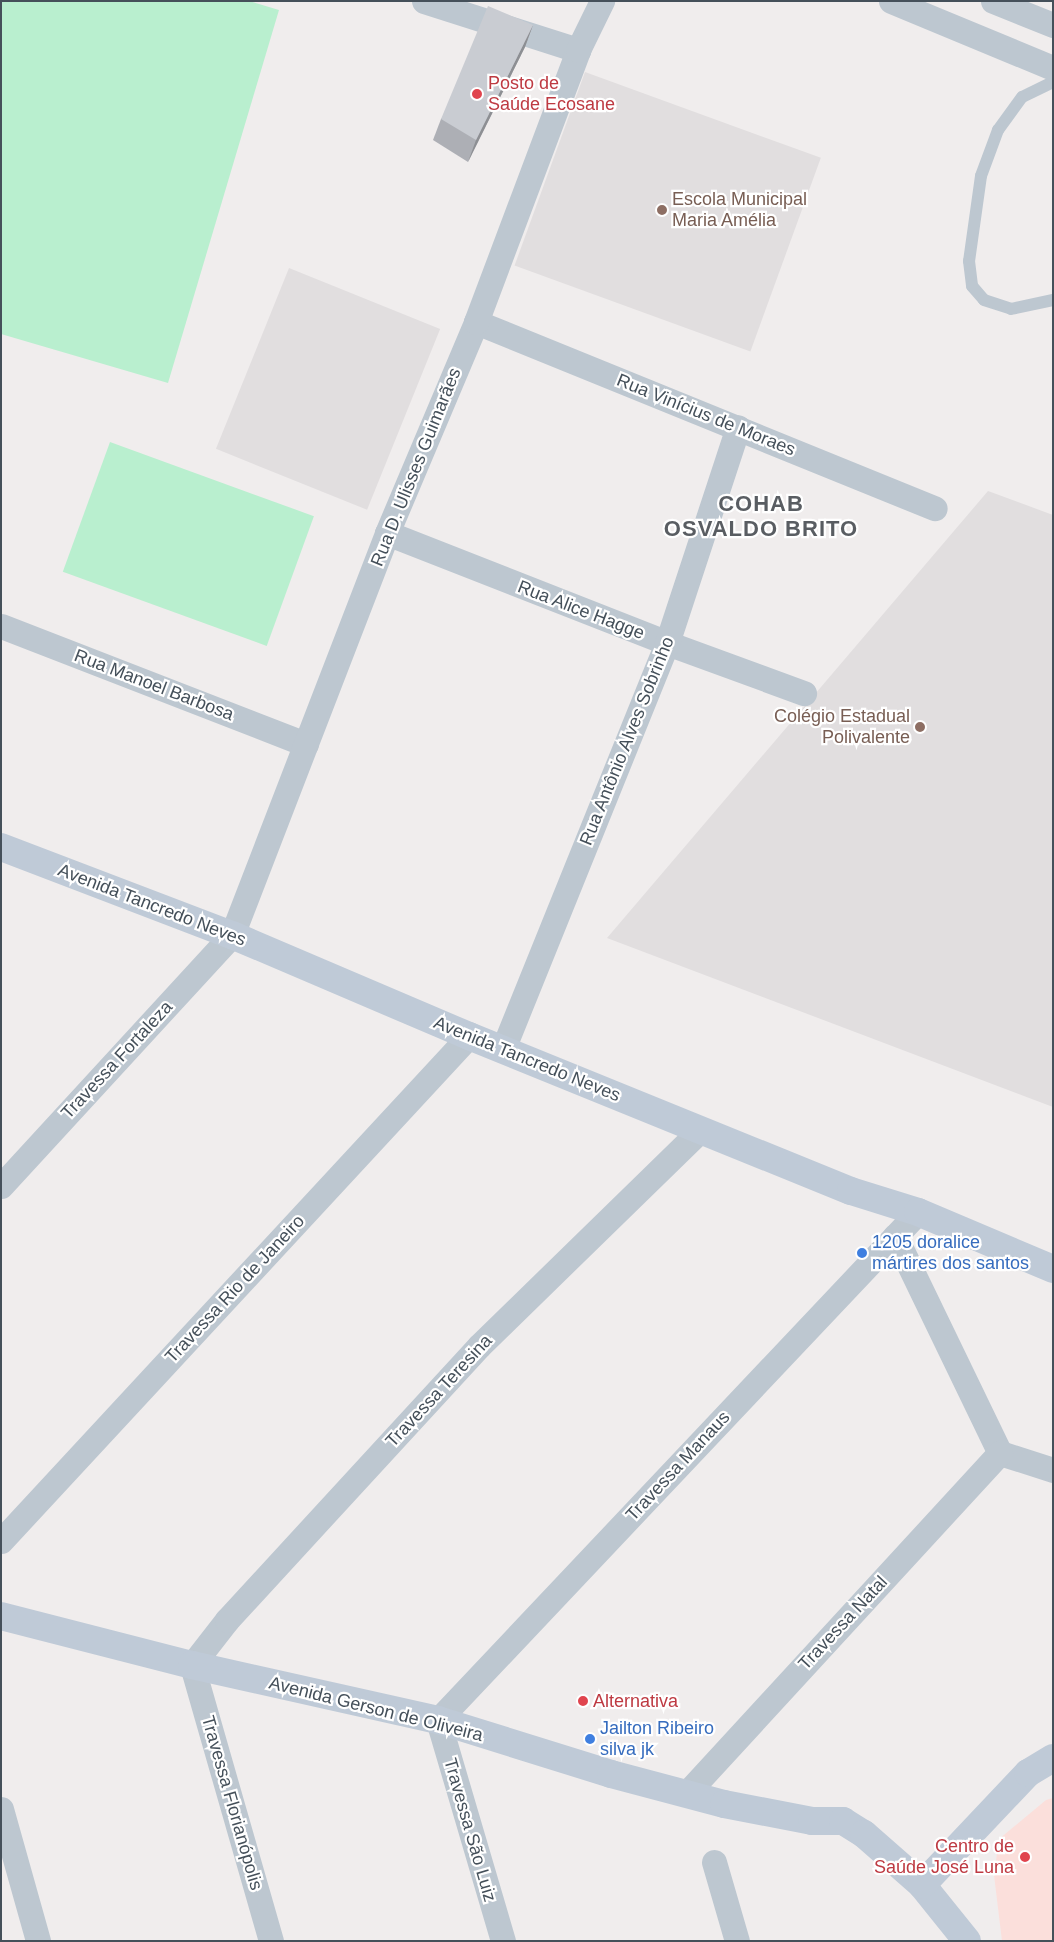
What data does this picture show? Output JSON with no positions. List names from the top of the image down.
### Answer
{
  "streets": {
    "street": [
      "Rua Vinícius de Moraes",
      "Rua D. Ulisses Guimarães",
      "Rua Alice Hagge",
      "Rua Manoel Barbosa",
      "Rua Antônio Alves Sobrinho",
      "Avenida Tancredo Neves",
      "Travessa Fortaleza",
      "Travessa Rio de Janeiro",
      "Travessa Teresina",
      "Travessa Manaus",
      "Travessa Natal",
      "Avenida Gerson de Oliveira",
      "Travessa Florianópolis",
      "Travessa São Luiz"
    ]
  },
  "crossings": [
    ["Rua Vinícius de Moraes", "Rua D. Ulisses Guimarães"],
    ["Rua Vinícius de Moraes", "Rua Antônio Alves Sobrinho"],
    ["Rua D. Ulisses Guimarães", "Rua Alice Hagge"],
    ["Rua D. Ulisses Guimarães", "Rua Manoel Barbosa"],
    ["Rua D. Ulisses Guimarães", "Avenida Tancredo Neves"],
    ["Rua D. Ulisses Guimarães", "Travessa Fortaleza"],
    ["Rua Alice Hagge", "Rua Antônio Alves Sobrinho"],
    ["Rua Antônio Alves Sobrinho", "Avenida Tancredo Neves"],
    ["Avenida Tancredo Neves", "Travessa Fortaleza"],
    ["Avenida Tancredo Neves", "Travessa Rio de Janeiro"],
    ["Avenida Tancredo Neves", "Travessa Teresina"],
    ["Avenida Tancredo Neves", "Travessa Manaus"],
    ["Travessa Teresina", "Avenida Gerson de Oliveira"],
    ["Travessa Teresina", "Travessa Florianópolis"],
    ["Travessa Manaus", "Avenida Gerson de Oliveira"],
    ["Travessa Manaus", "Travessa São Luiz"],
    ["Travessa Natal", "Avenida Gerson de Oliveira"],
    ["Avenida Gerson de Oliveira", "Travessa Florianópolis"],
    ["Avenida Gerson de Oliveira", "Travessa São Luiz"]
  ],
  "districts": ["COHAB OSVALDO BRITO"],
  "places": [
    "Posto de Saúde Ecosane",
    "Escola Municipal Maria Amélia",
    "Colégio Estadual Polivalente",
    "1205 doralice mártires dos santos",
    "Alternativa",
    "Jailton Ribeiro silva jk",
    "Centro de Saúde José Luna"
  ]
}
